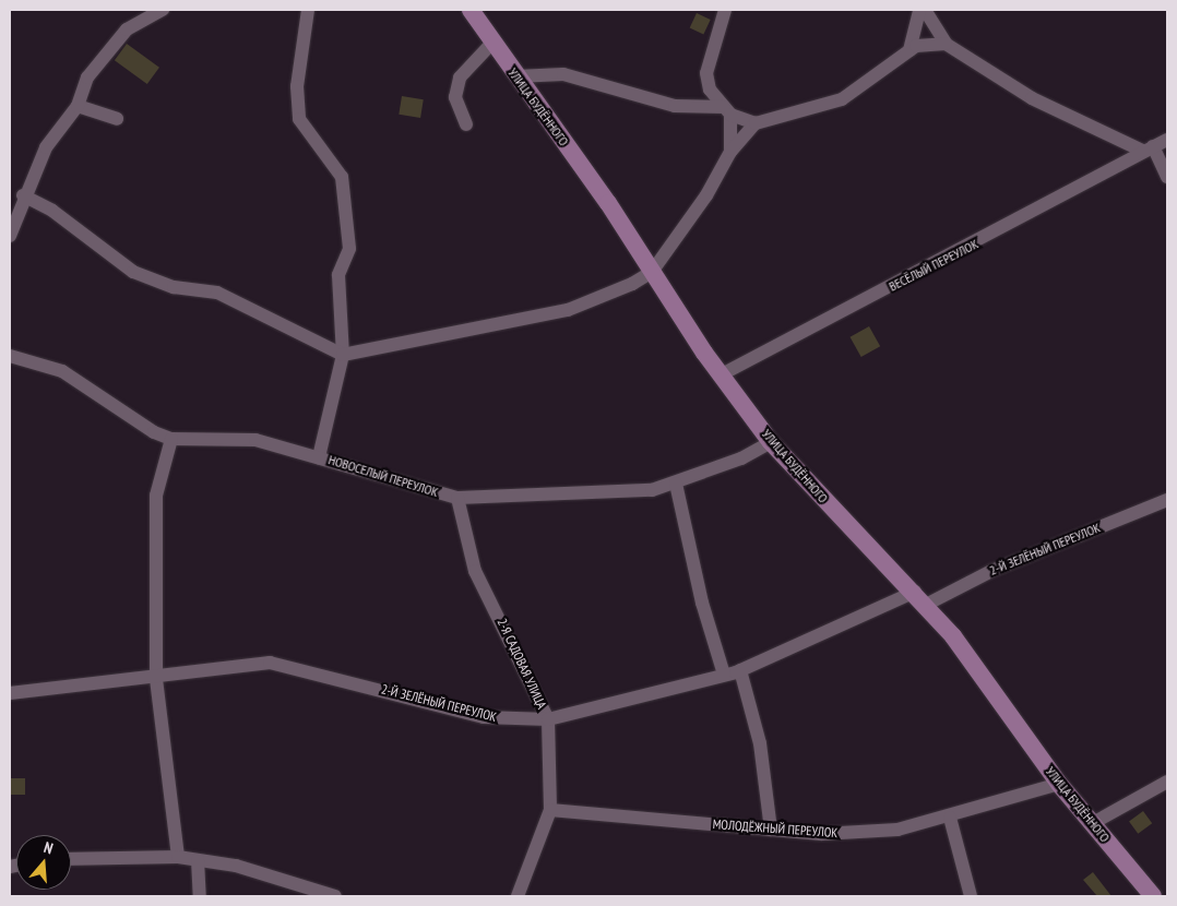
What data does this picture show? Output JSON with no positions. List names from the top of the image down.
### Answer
{
  "streets": {
    "main road": ["УЛИЦА БУДЁННОГО"],
    "street": [
      "ВЕСЁЛЫЙ ПЕРЕУЛОК",
      "НОВОСЕЛЫЙ ПЕРЕУЛОК",
      "2-Й ЗЕЛЁНЫЙ ПЕРЕУЛОК",
      "2-Я САДОВАЯ УЛИЦА",
      "МОЛОДЁЖНЫЙ ПЕРЕУЛОК"
    ]
  },
  "crossings": [
    ["УЛИЦА БУДЁННОГО", "ВЕСЁЛЫЙ ПЕРЕУЛОК"],
    ["УЛИЦА БУДЁННОГО", "НОВОСЕЛЫЙ ПЕРЕУЛОК"],
    ["УЛИЦА БУДЁННОГО", "2-Й ЗЕЛЁНЫЙ ПЕРЕУЛОК"],
    ["УЛИЦА БУДЁННОГО", "МОЛОДЁЖНЫЙ ПЕРЕУЛОК"],
    ["НОВОСЕЛЫЙ ПЕРЕУЛОК", "2-Я САДОВАЯ УЛИЦА"],
    ["2-Й ЗЕЛЁНЫЙ ПЕРЕУЛОК", "2-Я САДОВАЯ УЛИЦА"],
    ["2-Я САДОВАЯ УЛИЦА", "МОЛОДЁЖНЫЙ ПЕРЕУЛОК"]
  ],
  "north": "top"
}
